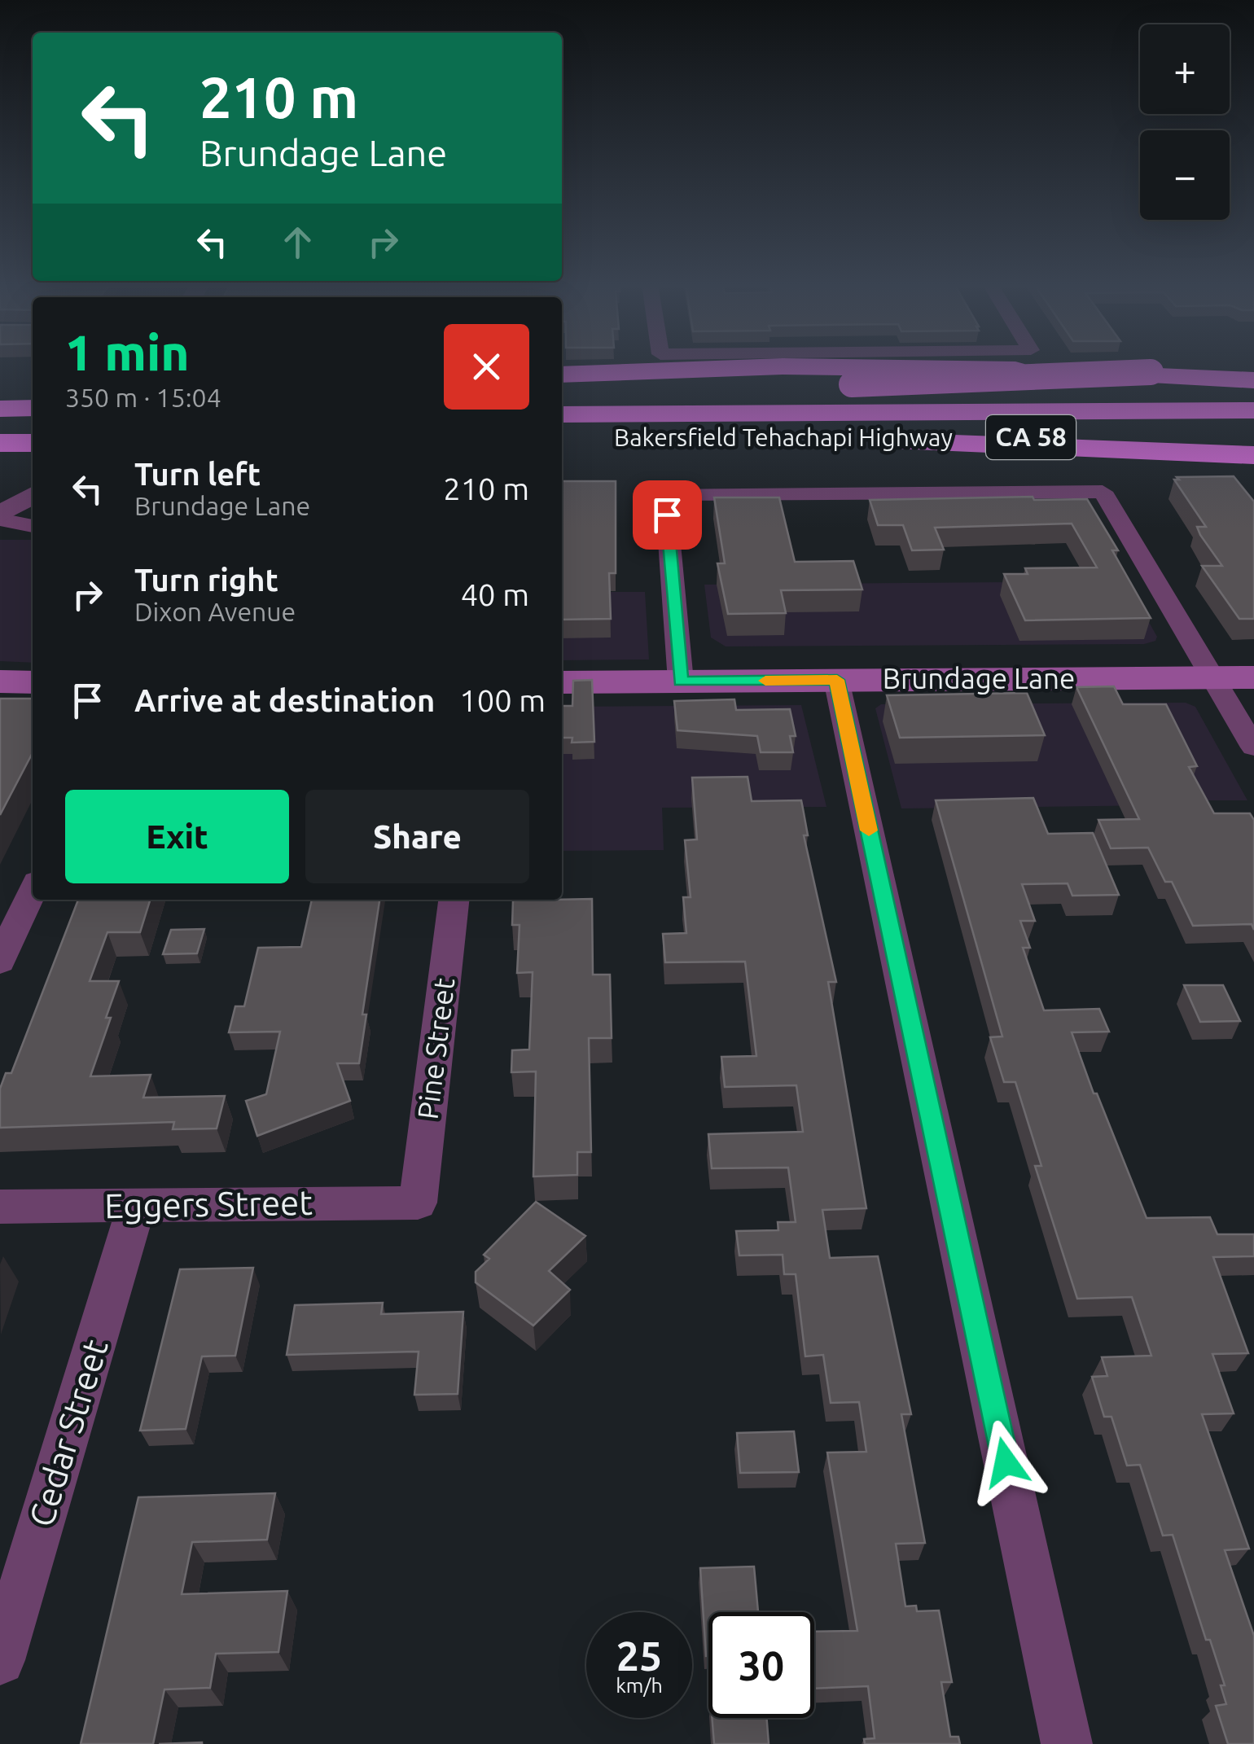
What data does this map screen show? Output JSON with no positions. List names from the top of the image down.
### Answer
{
  "streets": {
    "highway": ["CA 58", "Bakersfield Tehachapi Highway"],
    "main road": ["Brundage Lane"],
    "street": ["Pine Street", "Eggers Street", "Cedar Street"]
  },
  "crossings": [
    ["Pine Street", "Eggers Street"],
    ["Eggers Street", "Cedar Street"]
  ],
  "page": {
    "map_buttons": ["+", "−"],
    "turn": ["210 m", "Brundage Lane"],
    "heading": ["1 min", "350 m · 15:04"],
    "list": [
      {
        "name": "Turn left",
        "note": "Brundage Lane",
        "value": "210 m"
      },
      {
        "name": "Turn right",
        "note": "Dixon Avenue",
        "value": "40 m"
      },
      {
        "name": "Arrive at destination",
        "value": "100 m"
      }
    ],
    "buttons": ["Exit", "Share"],
    "speed": "25 km/h",
    "limit": "30"
  }
}
